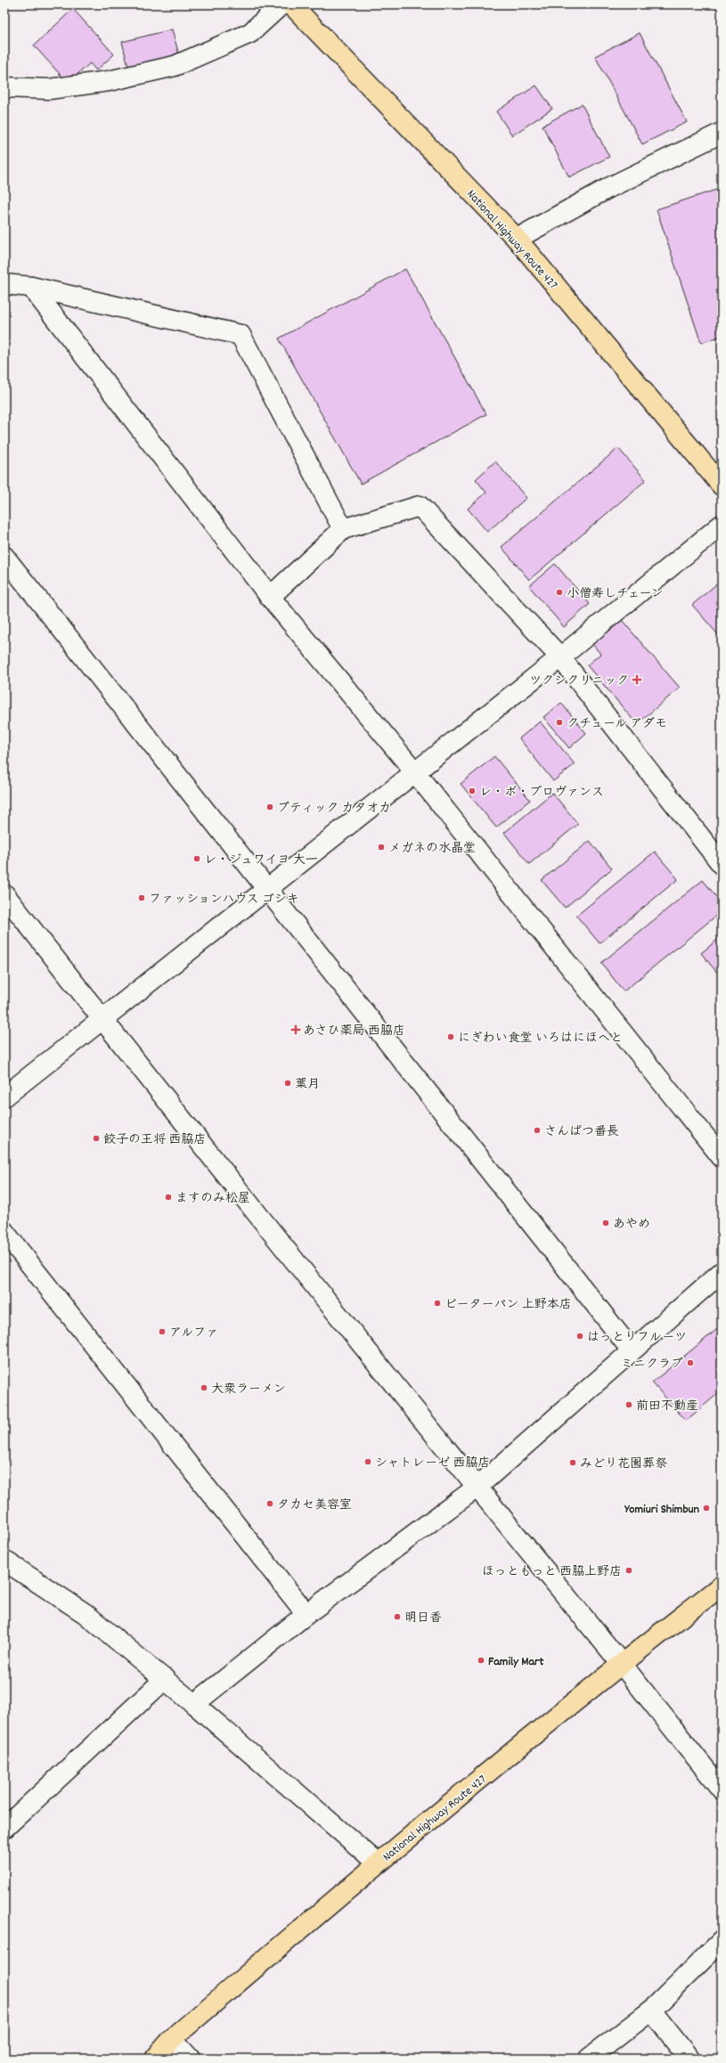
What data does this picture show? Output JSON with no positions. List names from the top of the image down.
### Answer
{
  "streets": {
    "highway": ["National Highway Route 427"]
  },
  "places": {
    "other": [
      "小僧寿しチェーン",
      "クチュール アダモ",
      "レ・ボ・プロヴァンス",
      "ブティック カタオカ",
      "メガネの水晶堂",
      "レ・ジュワイヨ 大一",
      "ファッションハウス ゴシキ",
      "にぎわい食堂 いろはにほへと",
      "葉月",
      "さんぱつ番長",
      "餃子の王将 西脇店",
      "ますのみ松屋",
      "あやめ",
      "ピーターパン 上野本店",
      "アルファ",
      "はっとりフルーツ",
      "ミニクラブ",
      "大衆ラーメン",
      "前田不動産",
      "シャトレーゼ 西脇店",
      "みどり花園葬祭",
      "タカセ美容室",
      "Yomiuri Shimbun",
      "ほっともっと 西脇上野店",
      "明日香",
      "Family Mart"
    ],
    "health": ["ツクシクリニック", "あさひ薬局 西脇店"]
  }
}
